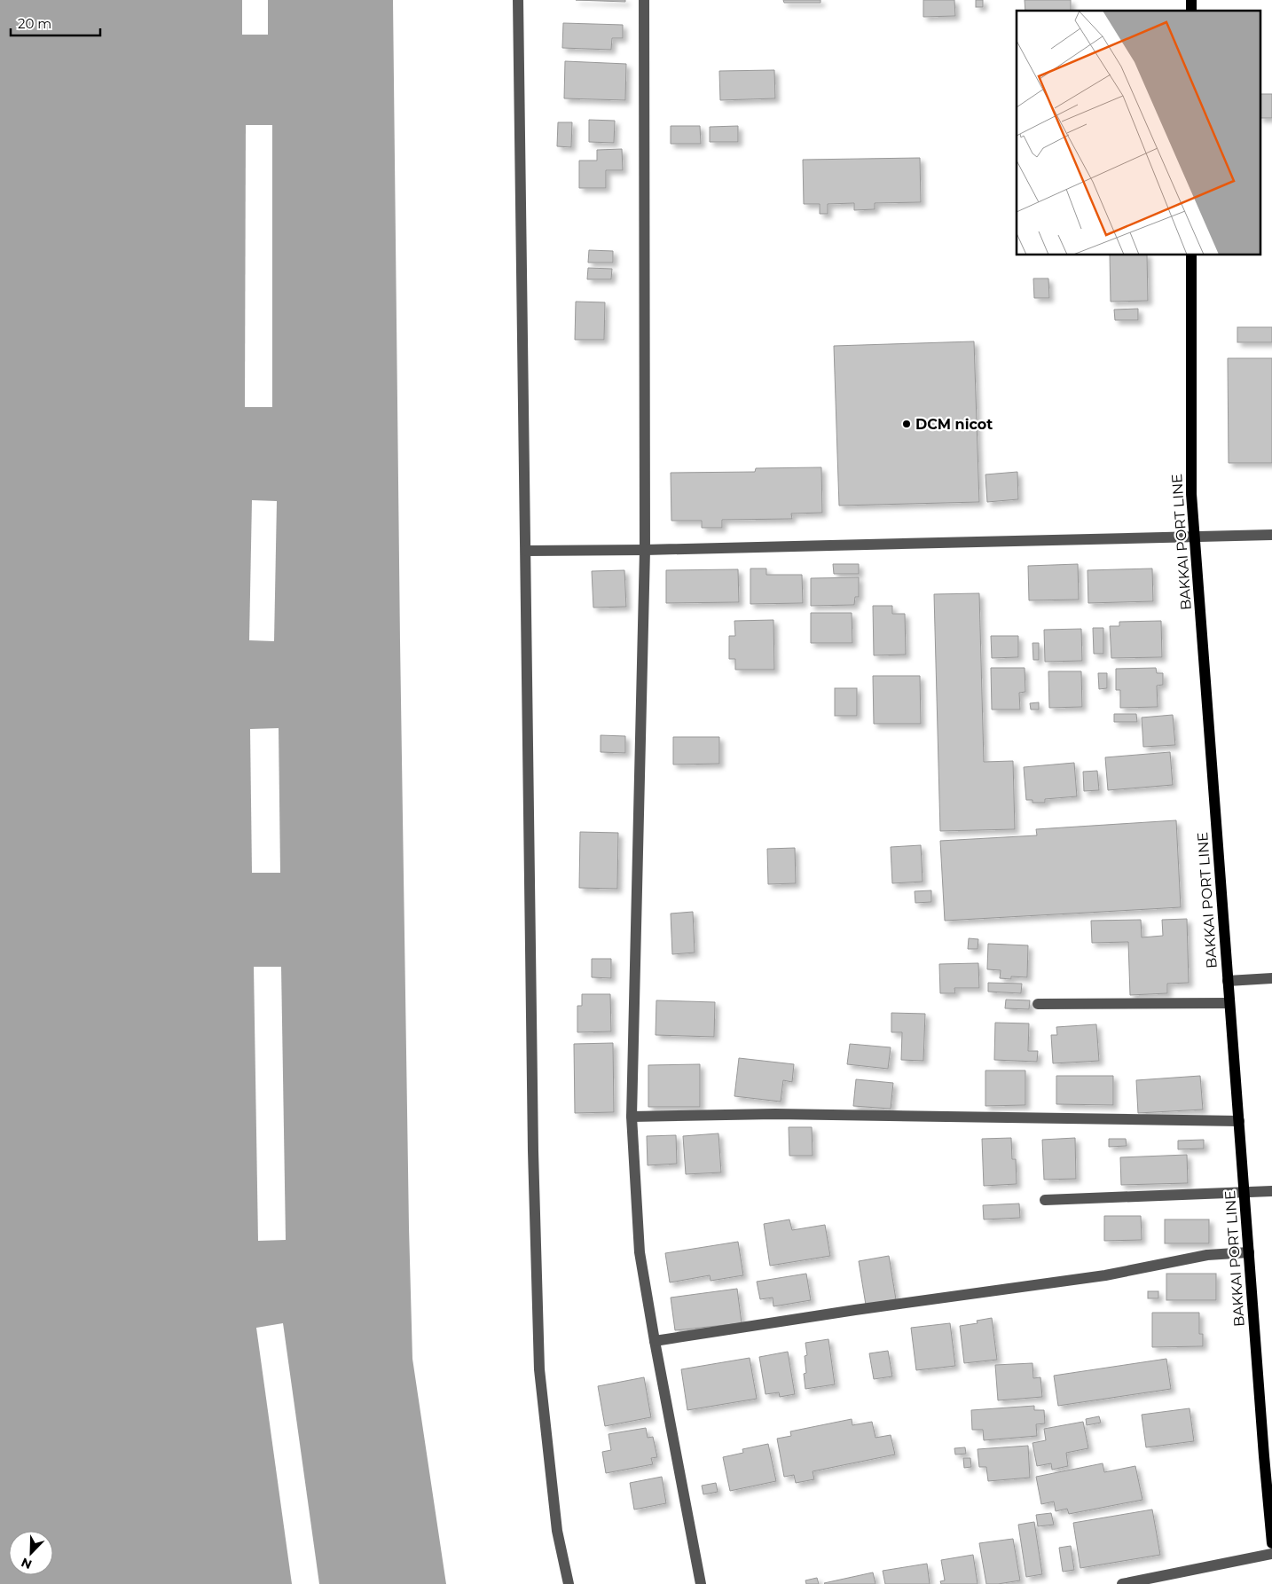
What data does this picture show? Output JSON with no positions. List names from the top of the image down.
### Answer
{
  "streets": {
    "main road": ["BAKKAI PORT LINE"]
  },
  "places": ["DCM nicot"],
  "scale_bar": "20 m",
  "north": "bottom left"
}
